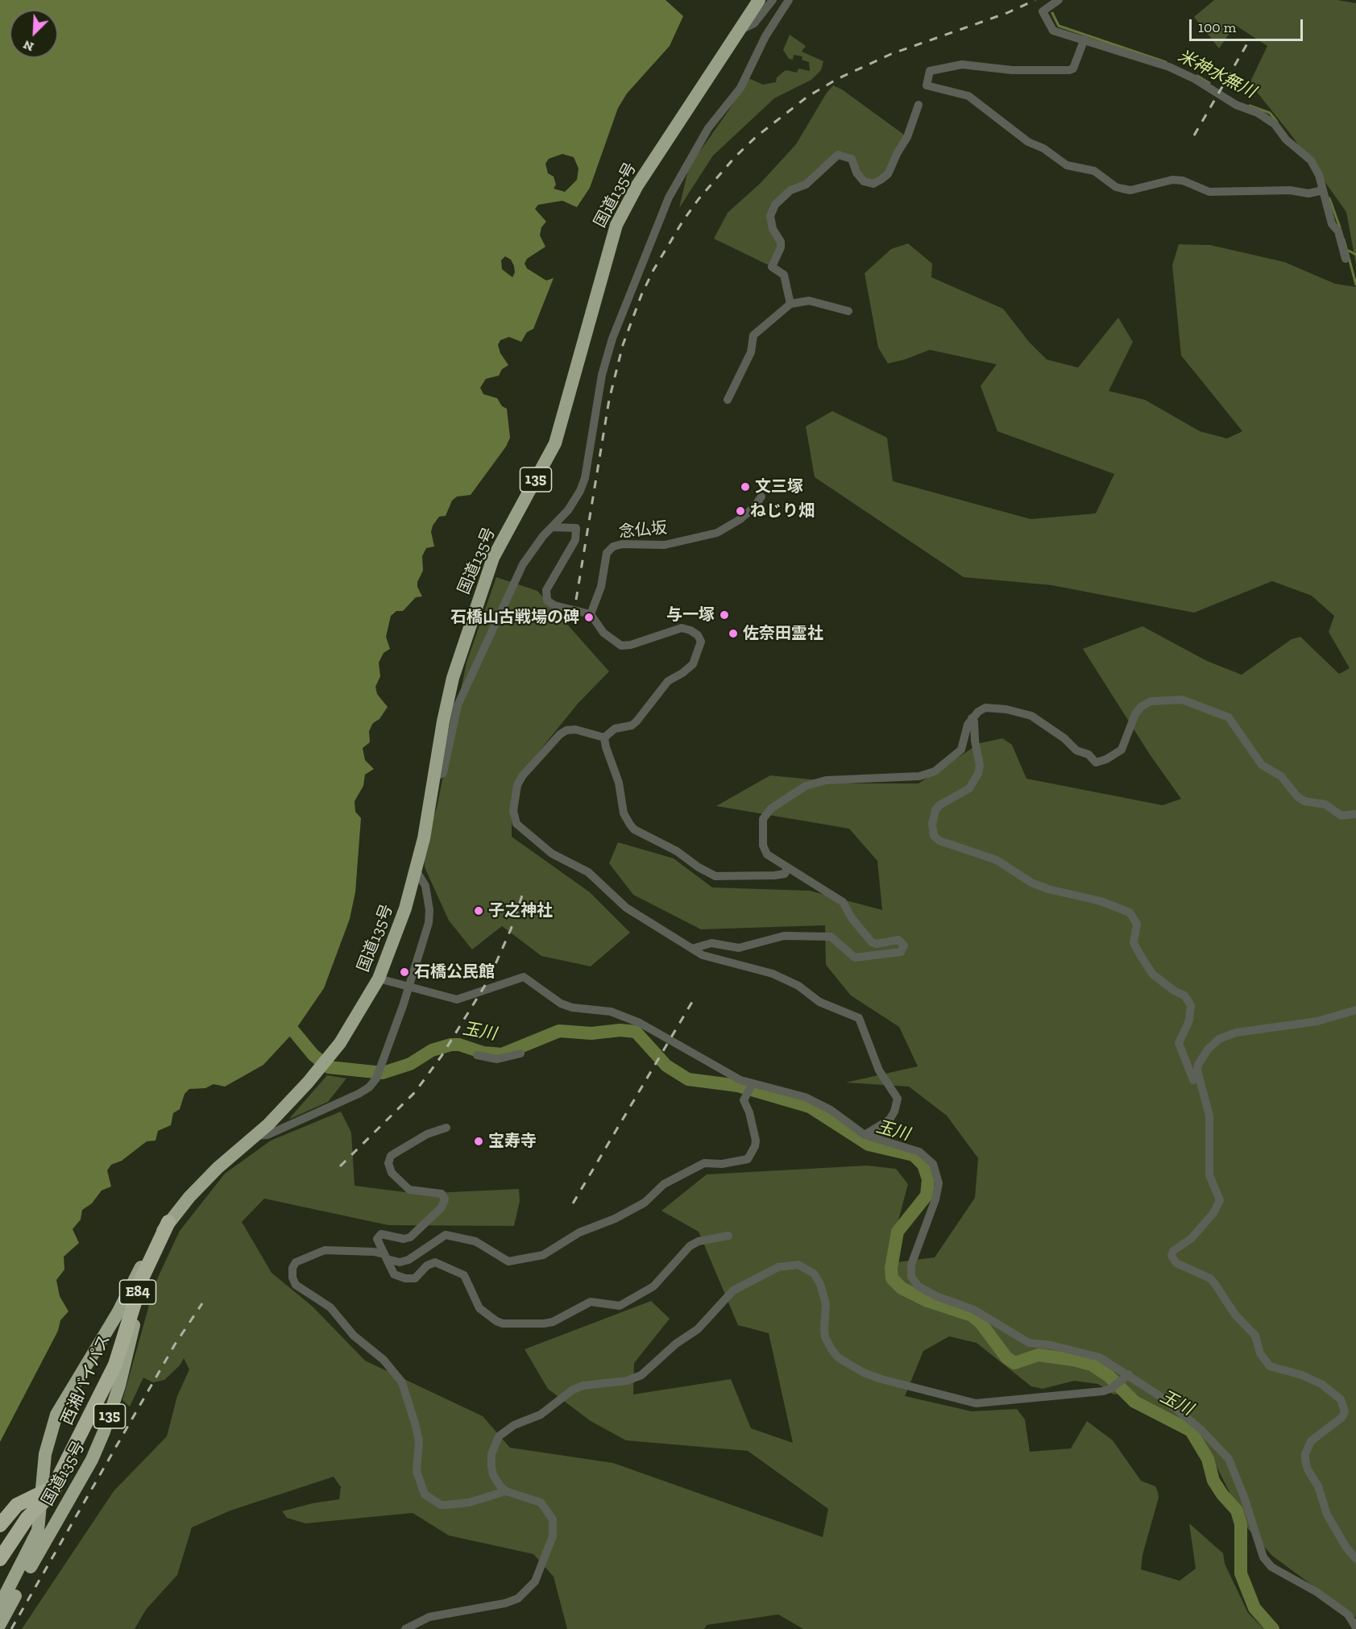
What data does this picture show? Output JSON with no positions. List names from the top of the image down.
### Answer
{
  "streets": {
    "highway": [
      "国道135号",
      "135",
      "E84",
      "西湘バイパス"
    ],
    "street": ["念仏坂"]
  },
  "crossings": [
    ["国道135号", "西湘バイパス"]
  ],
  "water": ["米神水無川", "玉川"],
  "places": [
    "文三塚",
    "ねじり畑",
    "与一塚",
    "石橋山古戦場の碑",
    "佐奈田霊社",
    "子之神社",
    "石橋公民館",
    "宝寿寺"
  ],
  "scale_bar": "100 m",
  "north": "bottom left"
}
